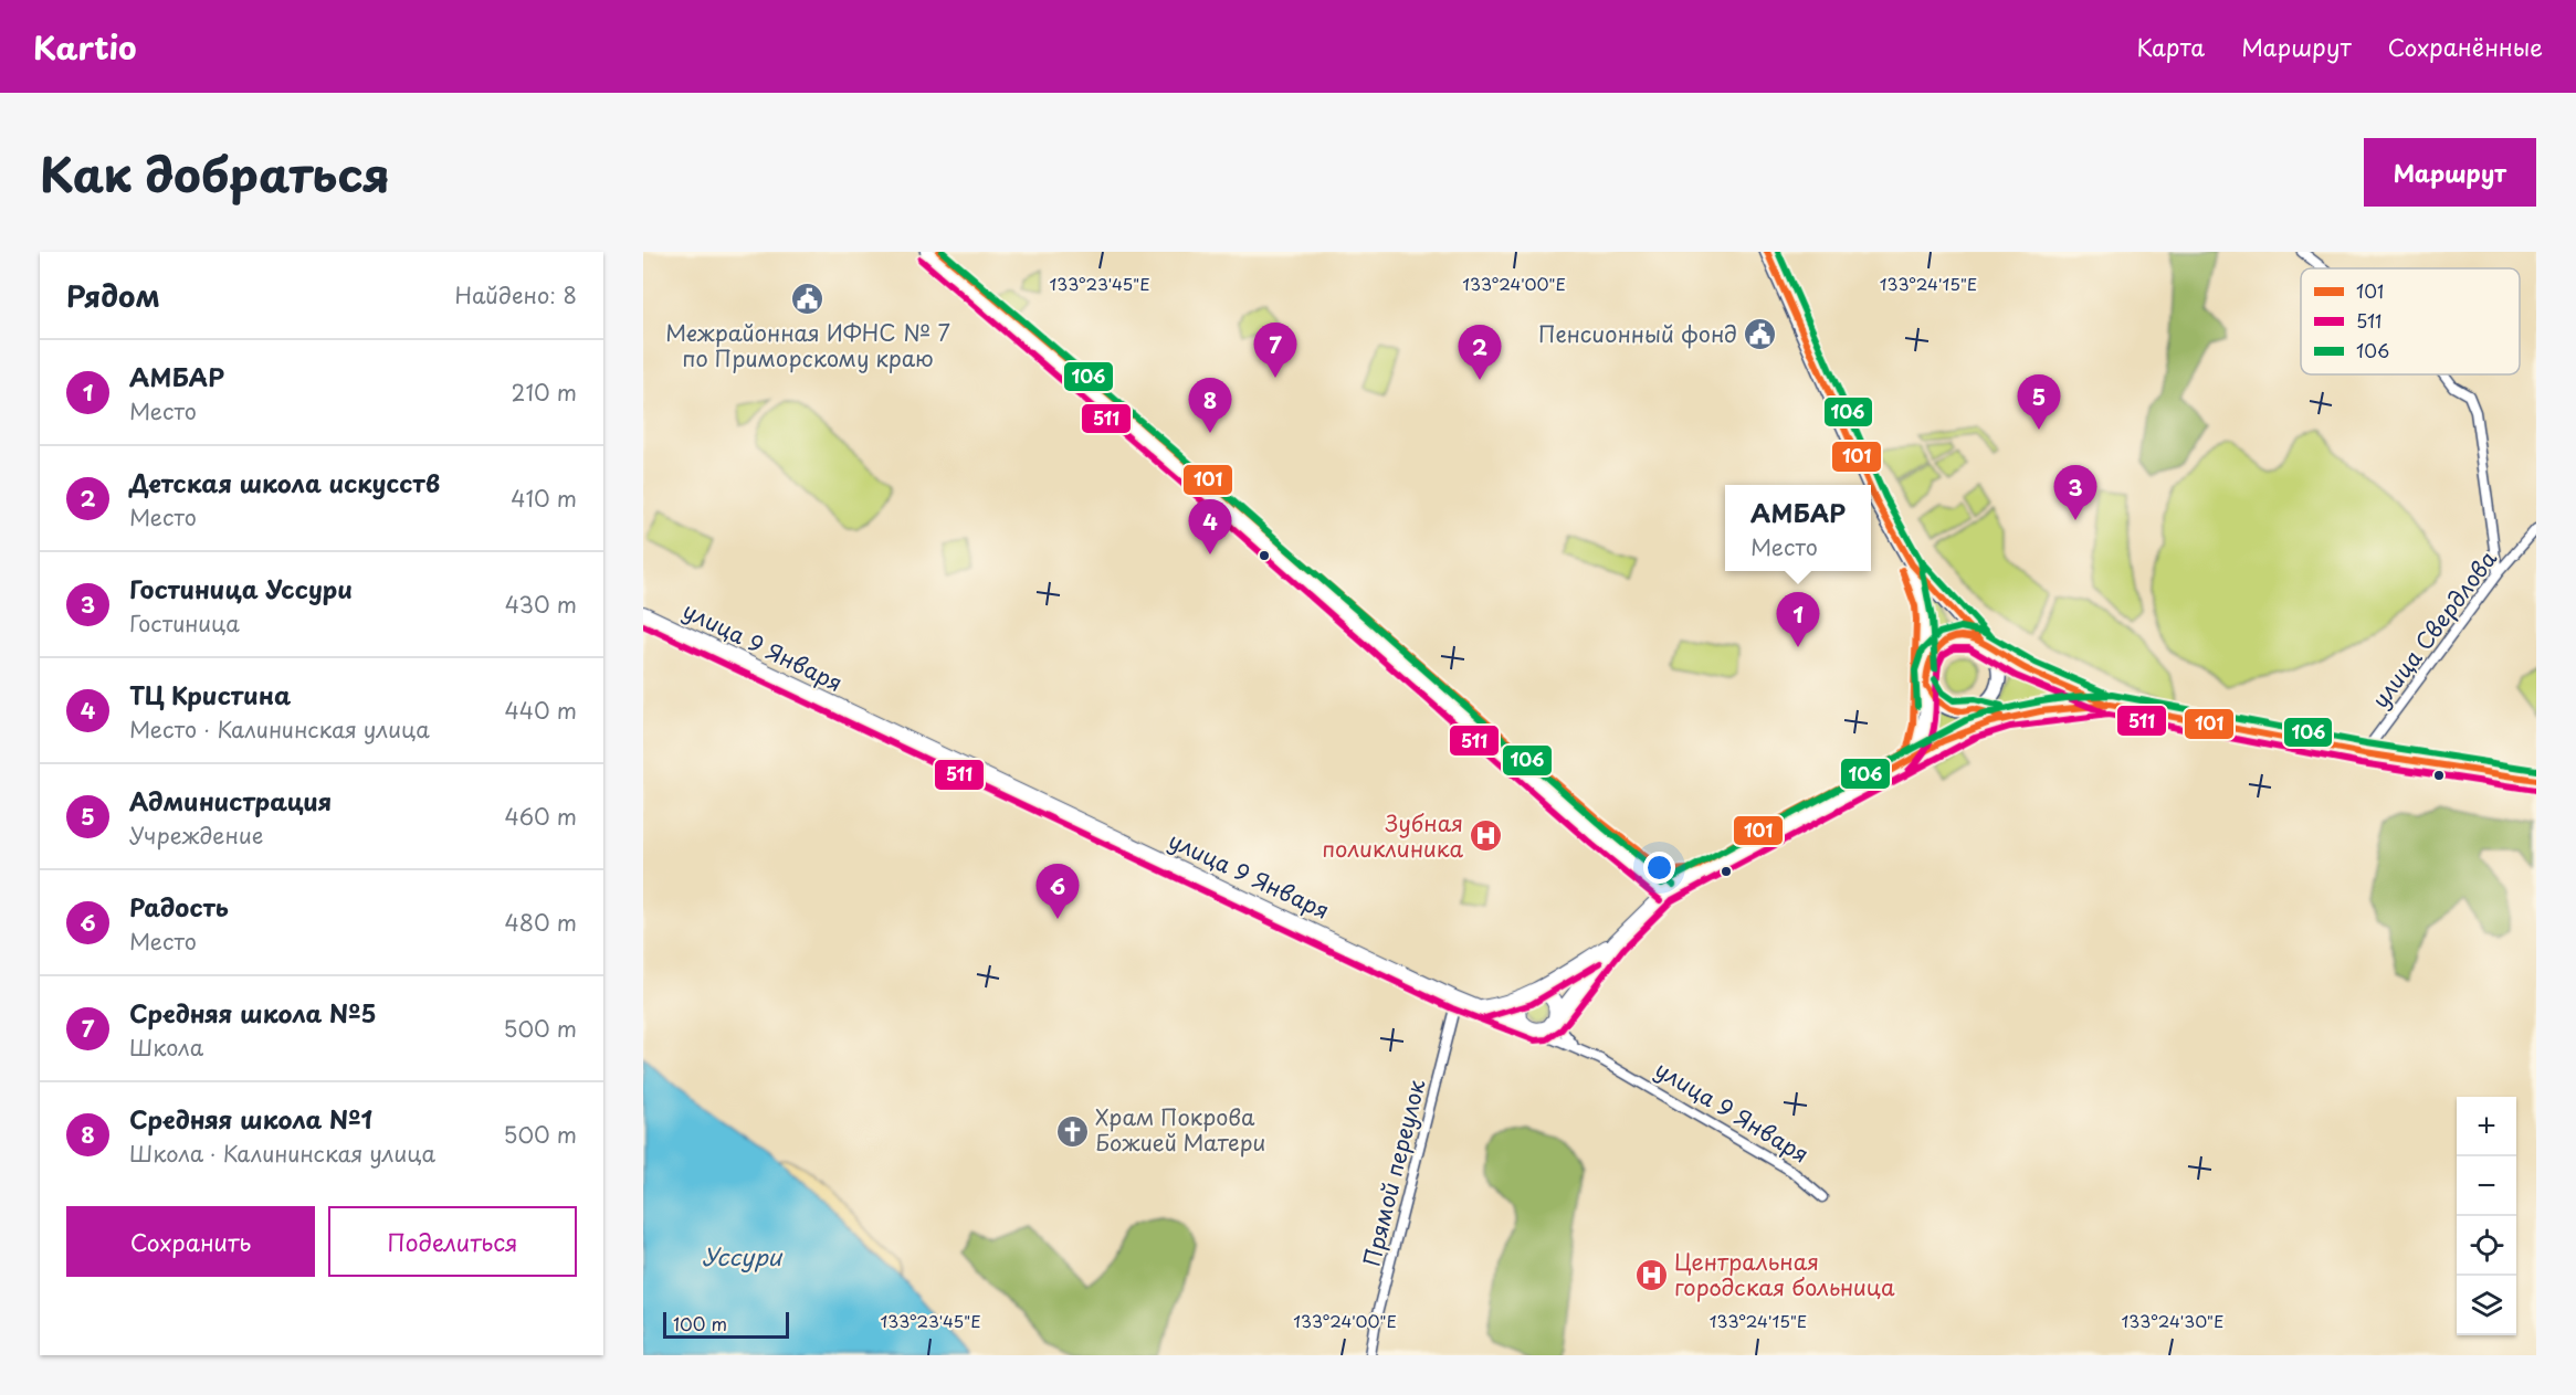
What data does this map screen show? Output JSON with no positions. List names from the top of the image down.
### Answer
{
  "streets": {
    "main road": ["улица 9 Января"],
    "street": ["улица Свердлова", "Прямой переулок"]
  },
  "crossings": [
    ["улица 9 Января", "Прямой переулок"]
  ],
  "water": ["Уссури"],
  "places": {
    "public building": ["Межрайонная ИФНС № 7 по Приморскому краю", "Пенсионный фонд"],
    "hospital": ["Зубная поликлиника", "Центральная городская больница"],
    "church": ["Храм Покрова Божией Матери"]
  },
  "lines": ["transit line 101", "transit line 106", "transit line 511"],
  "legend": ["101", "511", "106"],
  "scale_bar": "100 m",
  "page": {
    "header": "Kartio",
    "nav": ["Карта", "Маршрут", "Сохранённые"],
    "title": "Как добраться",
    "buttons": [
      "Маршрут",
      ["Сохранить", "Поделиться"]
    ],
    "heading": ["Рядом", "Найдено: 8"],
    "pins": [
      "7",
      "2",
      "5",
      "8",
      "3",
      "4",
      "1",
      "6"
    ],
    "list": [
      {
        "mark": "1",
        "name": "АМБАР",
        "note": "Место",
        "value": "210 m"
      },
      {
        "mark": "2",
        "name": "Детская школа искусств",
        "note": "Место",
        "value": "410 m"
      },
      {
        "mark": "3",
        "name": "Гостиница Уссури",
        "note": "Гостиница",
        "value": "430 m"
      },
      {
        "mark": "4",
        "name": "ТЦ Кристина",
        "note": "Место · Калининская улица",
        "value": "440 m"
      },
      {
        "mark": "5",
        "name": "Администрация",
        "note": "Учреждение",
        "value": "460 m"
      },
      {
        "mark": "6",
        "name": "Радость",
        "note": "Место",
        "value": "480 m"
      },
      {
        "mark": "7",
        "name": "Средняя школа №5",
        "note": "Школа",
        "value": "500 m"
      },
      {
        "mark": "8",
        "name": "Средняя школа №1",
        "note": "Школа · Калининская улица",
        "value": "500 m"
      }
    ],
    "popup": ["АМБАР", "Место"],
    "map_buttons": ["+", "−"],
    "scale": "100 m"
  },
  "coordinates": [
    "133°23'45\"E",
    "133°24'00\"E",
    "133°24'15\"E",
    "133°24'30\"E"
  ]
}
